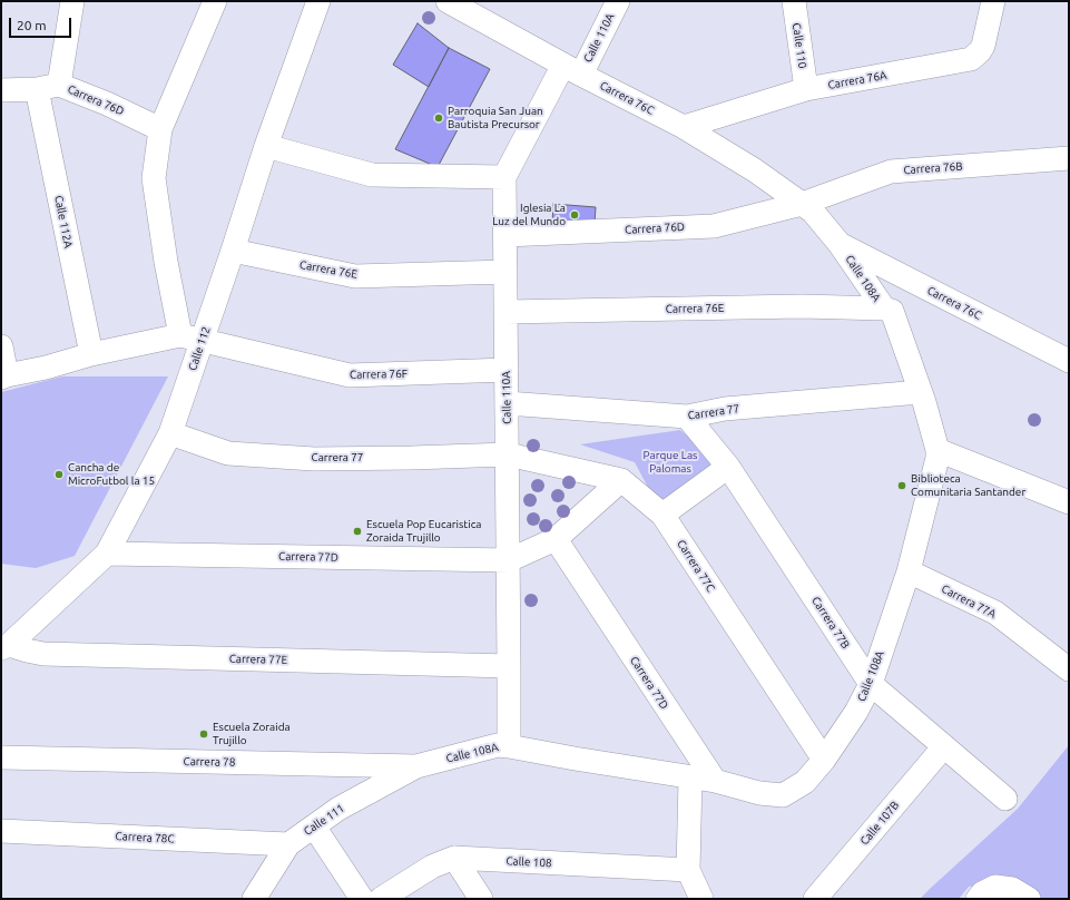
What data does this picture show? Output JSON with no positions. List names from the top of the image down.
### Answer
{
  "streets": {
    "street": [
      "Calle 110A",
      "Calle 110",
      "Carrera 76A",
      "Carrera 76C",
      "Carrera 76D",
      "Carrera 76B",
      "Calle 112A",
      "Carrera 76E",
      "Calle 108A",
      "Calle 112",
      "Carrera 76F",
      "Carrera 77",
      "Carrera 77D",
      "Carrera 77C",
      "Carrera 77A",
      "Carrera 77B",
      "Carrera 77E",
      "Carrera 78",
      "Calle 111",
      "Calle 107B",
      "Carrera 78C",
      "Calle 108"
    ]
  },
  "crossings": [
    ["Calle 110A", "Carrera 76C"],
    ["Calle 110A", "Carrera 76D"],
    ["Calle 110A", "Carrera 76E"],
    ["Calle 110A", "Calle 108A"],
    ["Calle 110A", "Carrera 76F"],
    ["Calle 110A", "Carrera 77"],
    ["Calle 110A", "Carrera 77D"],
    ["Calle 110A", "Carrera 77C"],
    ["Calle 110A", "Carrera 77E"],
    ["Calle 110", "Carrera 76A"],
    ["Carrera 76A", "Carrera 76C"],
    ["Carrera 76C", "Carrera 76D"],
    ["Carrera 76C", "Carrera 76B"],
    ["Carrera 76C", "Calle 108A"],
    ["Carrera 76D", "Carrera 76B"],
    ["Carrera 76D", "Calle 112A"],
    ["Carrera 76D", "Calle 108A"],
    ["Carrera 76D", "Calle 112"],
    ["Carrera 76B", "Calle 108A"],
    ["Carrera 76E", "Calle 108A"],
    ["Carrera 76E", "Calle 112"],
    ["Calle 108A", "Carrera 77"],
    ["Calle 108A", "Carrera 77D"],
    ["Calle 108A", "Carrera 77C"],
    ["Calle 108A", "Carrera 77A"],
    ["Calle 108A", "Carrera 77B"],
    ["Calle 108A", "Carrera 78"],
    ["Calle 108A", "Calle 111"],
    ["Calle 112", "Carrera 76F"],
    ["Calle 112", "Carrera 77"],
    ["Calle 112", "Carrera 77D"],
    ["Calle 112", "Carrera 77E"],
    ["Carrera 77", "Carrera 77C"],
    ["Carrera 77", "Carrera 77B"],
    ["Carrera 77B", "Calle 107B"],
    ["Carrera 78", "Calle 111"],
    ["Calle 111", "Carrera 78C"]
  ],
  "parks": ["Parque Las Palomas"],
  "places": [
    "Parroquia San Juan Bautista Precursor",
    "Iglesia La Luz del Mundo",
    "Cancha de MicroFutbol la 15",
    "Biblioteca Comunitaria Santander",
    "Escuela Pop Eucaristica Zoraida Trujillo",
    "Escuela Zoraida Trujillo"
  ],
  "scale_bar": "20 m"
}
